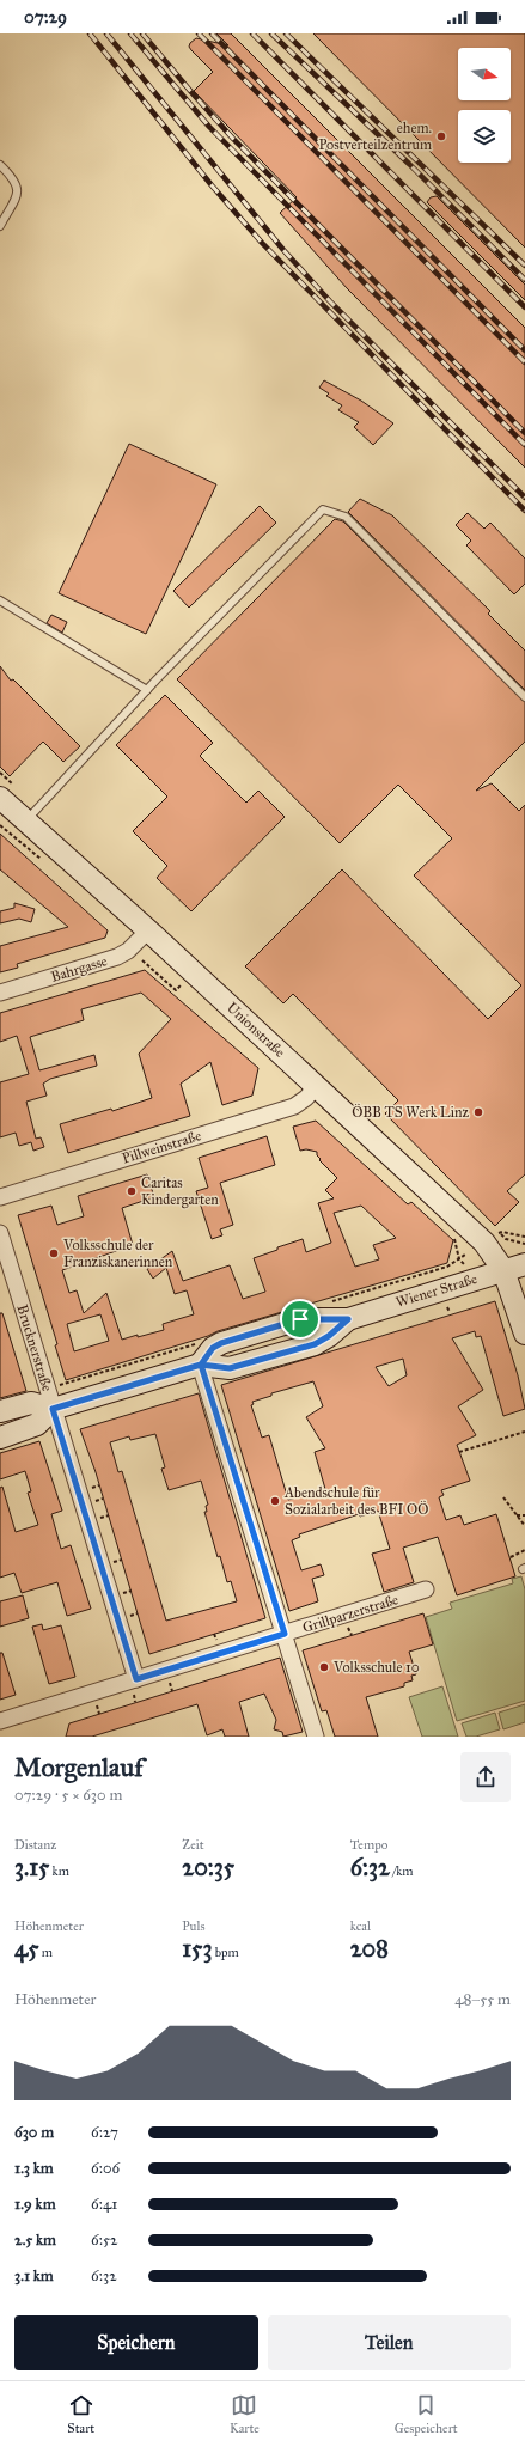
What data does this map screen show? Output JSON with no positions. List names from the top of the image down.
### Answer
{
  "streets": {
    "main road": ["Unionstraße", "Wiener Straße"],
    "street": [
      "Bahrgasse",
      "Pillweinstraße",
      "Brucknerstraße",
      "Grillparzerstraße"
    ]
  },
  "crossings": [
    ["Bahrgasse", "Unionstraße"],
    ["Unionstraße", "Pillweinstraße"],
    ["Unionstraße", "Wiener Straße"],
    ["Wiener Straße", "Brucknerstraße"],
    ["Brucknerstraße", "Grillparzerstraße"]
  ],
  "places": [
    "ehem. Postverteilzentrum",
    "ÖBB TS Werk Linz",
    "Caritas Kindergarten",
    "Volksschule der Franziskanerinnen",
    "Abendschule für Sozialarbeit des BFI OÖ",
    "Volksschule 10"
  ],
  "north": "right",
  "page": {
    "status": "07:29",
    "heading": ["Morgenlauf", "07:29 · 5 × 630 m"],
    "stats": [
      ["Distanz", "3.15 km"],
      ["Zeit", "20:35"],
      ["Tempo", "6:32 /km"],
      ["Höhenmeter", "45 m"],
      ["Puls", "153 bpm"],
      ["kcal", "208"]
    ],
    "chart": ["Höhenmeter", "48–55 m"],
    "list": [
      {
        "name": "630 m",
        "note": "6:27"
      },
      {
        "name": "1.3 km",
        "note": "6:06"
      },
      {
        "name": "1.9 km",
        "note": "6:41"
      },
      {
        "name": "2.5 km",
        "note": "6:52"
      },
      {
        "name": "3.1 km",
        "note": "6:32"
      }
    ],
    "buttons": ["Speichern", "Teilen"],
    "tabs": ["Start", "Karte", "Gespeichert"]
  }
}
